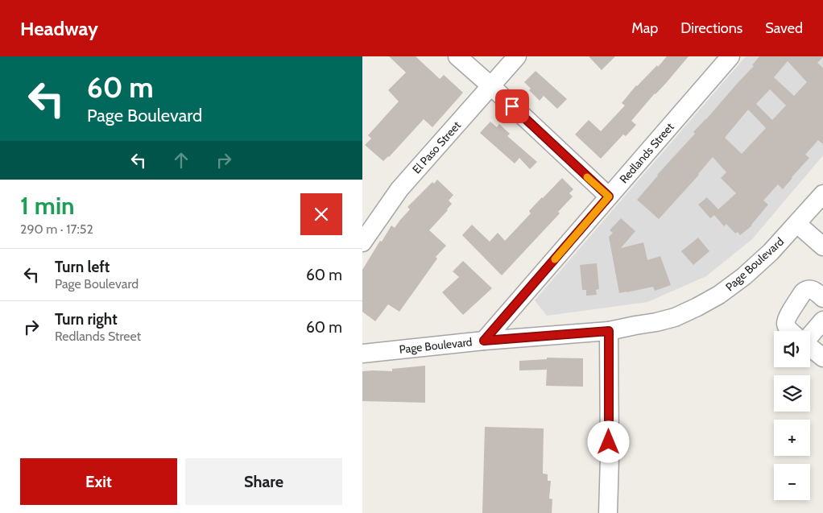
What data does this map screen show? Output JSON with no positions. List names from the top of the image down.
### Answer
{
  "streets": {
    "street": ["El Paso Street", "Redlands Street", "Page Boulevard"]
  },
  "crossings": [
    ["Redlands Street", "Page Boulevard"]
  ],
  "page": {
    "header": "Headway",
    "nav": ["Map", "Directions", "Saved"],
    "turn": ["60 m", "Page Boulevard"],
    "heading": ["1 min", "290 m · 17:52"],
    "list": [
      {
        "name": "Turn left",
        "note": "Page Boulevard",
        "value": "60 m"
      },
      {
        "name": "Turn right",
        "note": "Redlands Street",
        "value": "60 m"
      }
    ],
    "map_buttons": ["+", "−"],
    "buttons": ["Exit", "Share"]
  }
}
